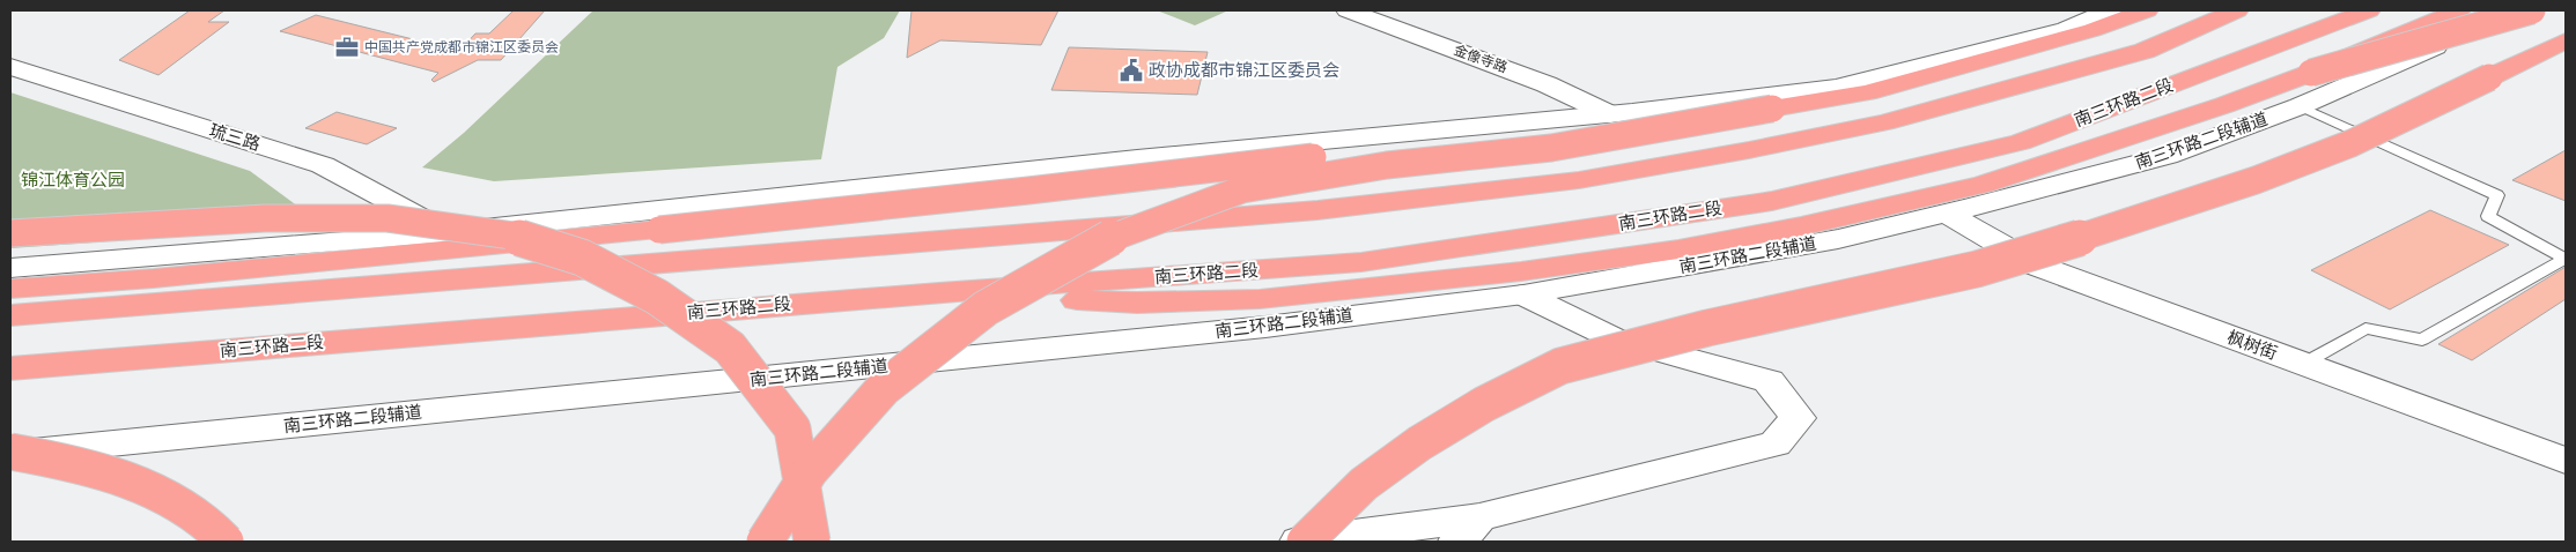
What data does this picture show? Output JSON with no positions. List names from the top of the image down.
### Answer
{
  "streets": {
    "highway": ["南三环路二段"],
    "main road": [
      "金像寺路",
      "琉三路",
      "南三环路二段辅道",
      "枫树街"
    ]
  },
  "crossings": [
    ["南三环路二段辅道", "枫树街"]
  ],
  "parks": ["锦江体育公园"],
  "places": {
    "office": ["中国共产党成都市锦江区委员会"],
    "public building": ["政协成都市锦江区委员会"]
  }
}
